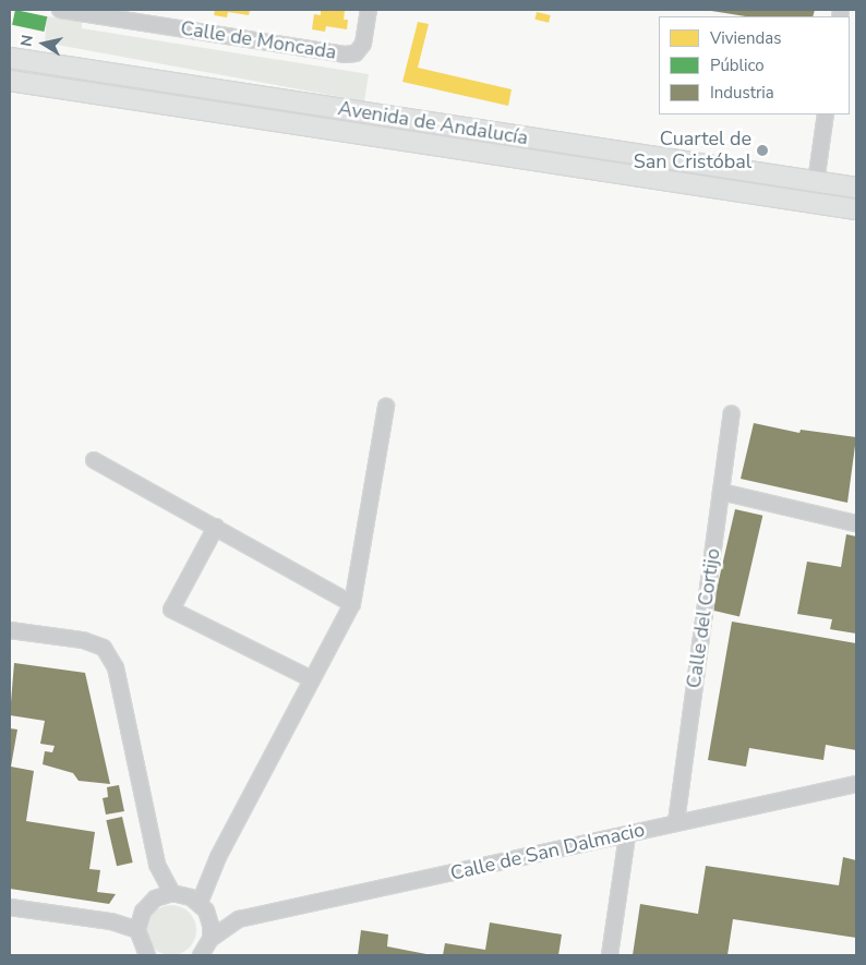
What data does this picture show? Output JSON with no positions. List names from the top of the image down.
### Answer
{
  "streets": {
    "main road": ["Avenida de Andalucía"],
    "street": ["Calle de Moncada", "Calle del Cortijo", "Calle de San Dalmacio"]
  },
  "crossings": [
    ["Calle del Cortijo", "Calle de San Dalmacio"]
  ],
  "places": ["Cuartel de San Cristóbal"],
  "legend": ["Viviendas", "Público", "Industria"],
  "north": "left"
}
